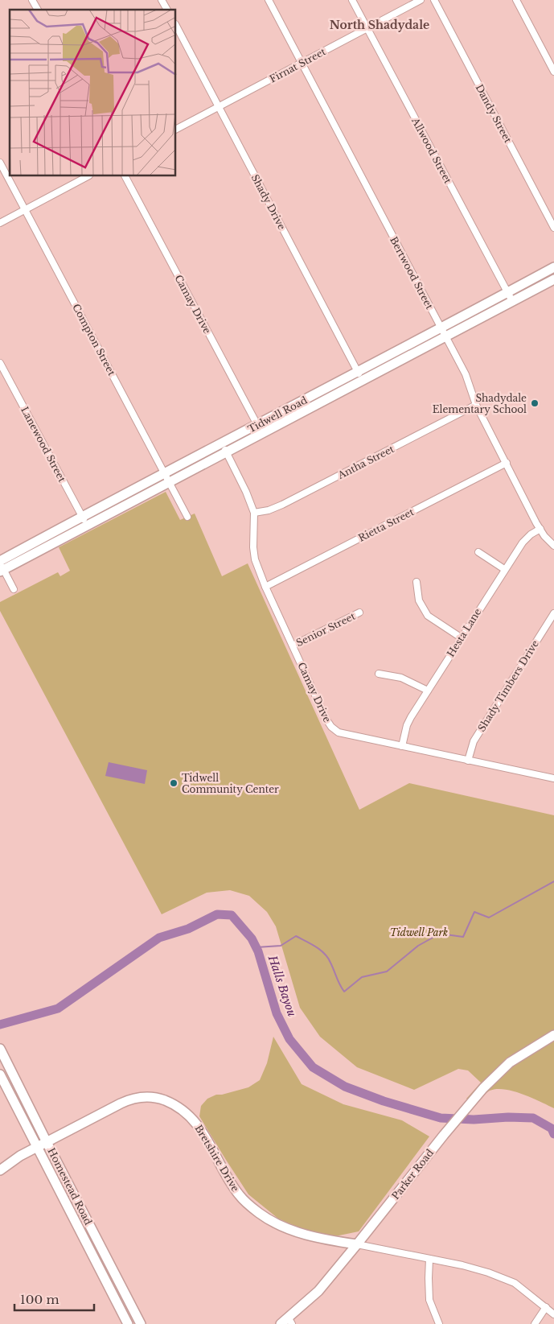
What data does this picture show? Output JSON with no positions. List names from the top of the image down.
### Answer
{
  "streets": {
    "main road": [
      "Tidwell Road",
      "Bretshire Drive",
      "Parker Road",
      "Homestead Road"
    ],
    "street": [
      "Firnat Street",
      "Dandy Street",
      "Allwood Street",
      "Shady Drive",
      "Bertwood Street",
      "Camay Drive",
      "Compton Street",
      "Lanewood Street",
      "Antha Street",
      "Rietta Street",
      "Senior Street",
      "Hesta Lane",
      "Shady Timbers Drive"
    ]
  },
  "crossings": [
    ["Firnat Street", "Allwood Street"],
    ["Firnat Street", "Shady Drive"],
    ["Firnat Street", "Bertwood Street"],
    ["Allwood Street", "Tidwell Road"],
    ["Shady Drive", "Tidwell Road"],
    ["Bertwood Street", "Tidwell Road"],
    ["Bertwood Street", "Antha Street"],
    ["Bertwood Street", "Rietta Street"],
    ["Bertwood Street", "Hesta Lane"],
    ["Camay Drive", "Tidwell Road"],
    ["Camay Drive", "Antha Street"],
    ["Camay Drive", "Rietta Street"],
    ["Camay Drive", "Senior Street"],
    ["Camay Drive", "Hesta Lane"],
    ["Camay Drive", "Shady Timbers Drive"],
    ["Compton Street", "Tidwell Road"],
    ["Tidwell Road", "Lanewood Street"],
    ["Bretshire Drive", "Parker Road"],
    ["Bretshire Drive", "Homestead Road"]
  ],
  "districts": ["North Shadydale"],
  "water": ["Halls Bayou"],
  "parks": ["Tidwell Park"],
  "places": ["Shadydale Elementary School", "Tidwell Community Center"],
  "scale_bar": "100 m"
}
